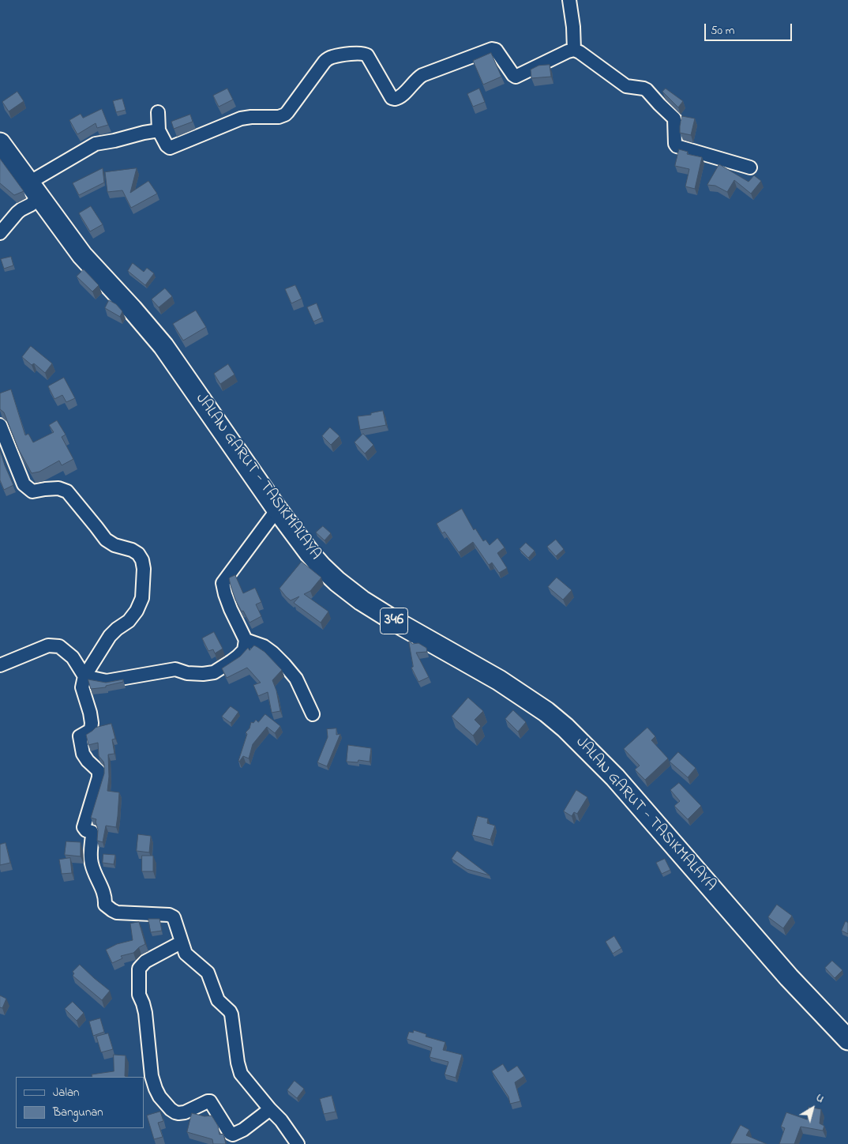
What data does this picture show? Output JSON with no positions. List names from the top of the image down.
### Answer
{
  "streets": {
    "main road": ["JALAN GARUT - TASIKMALAYA", "346"]
  },
  "legend": ["Jalan", "Bangunan"],
  "scale_bar": "50 m",
  "north": "top right"
}
